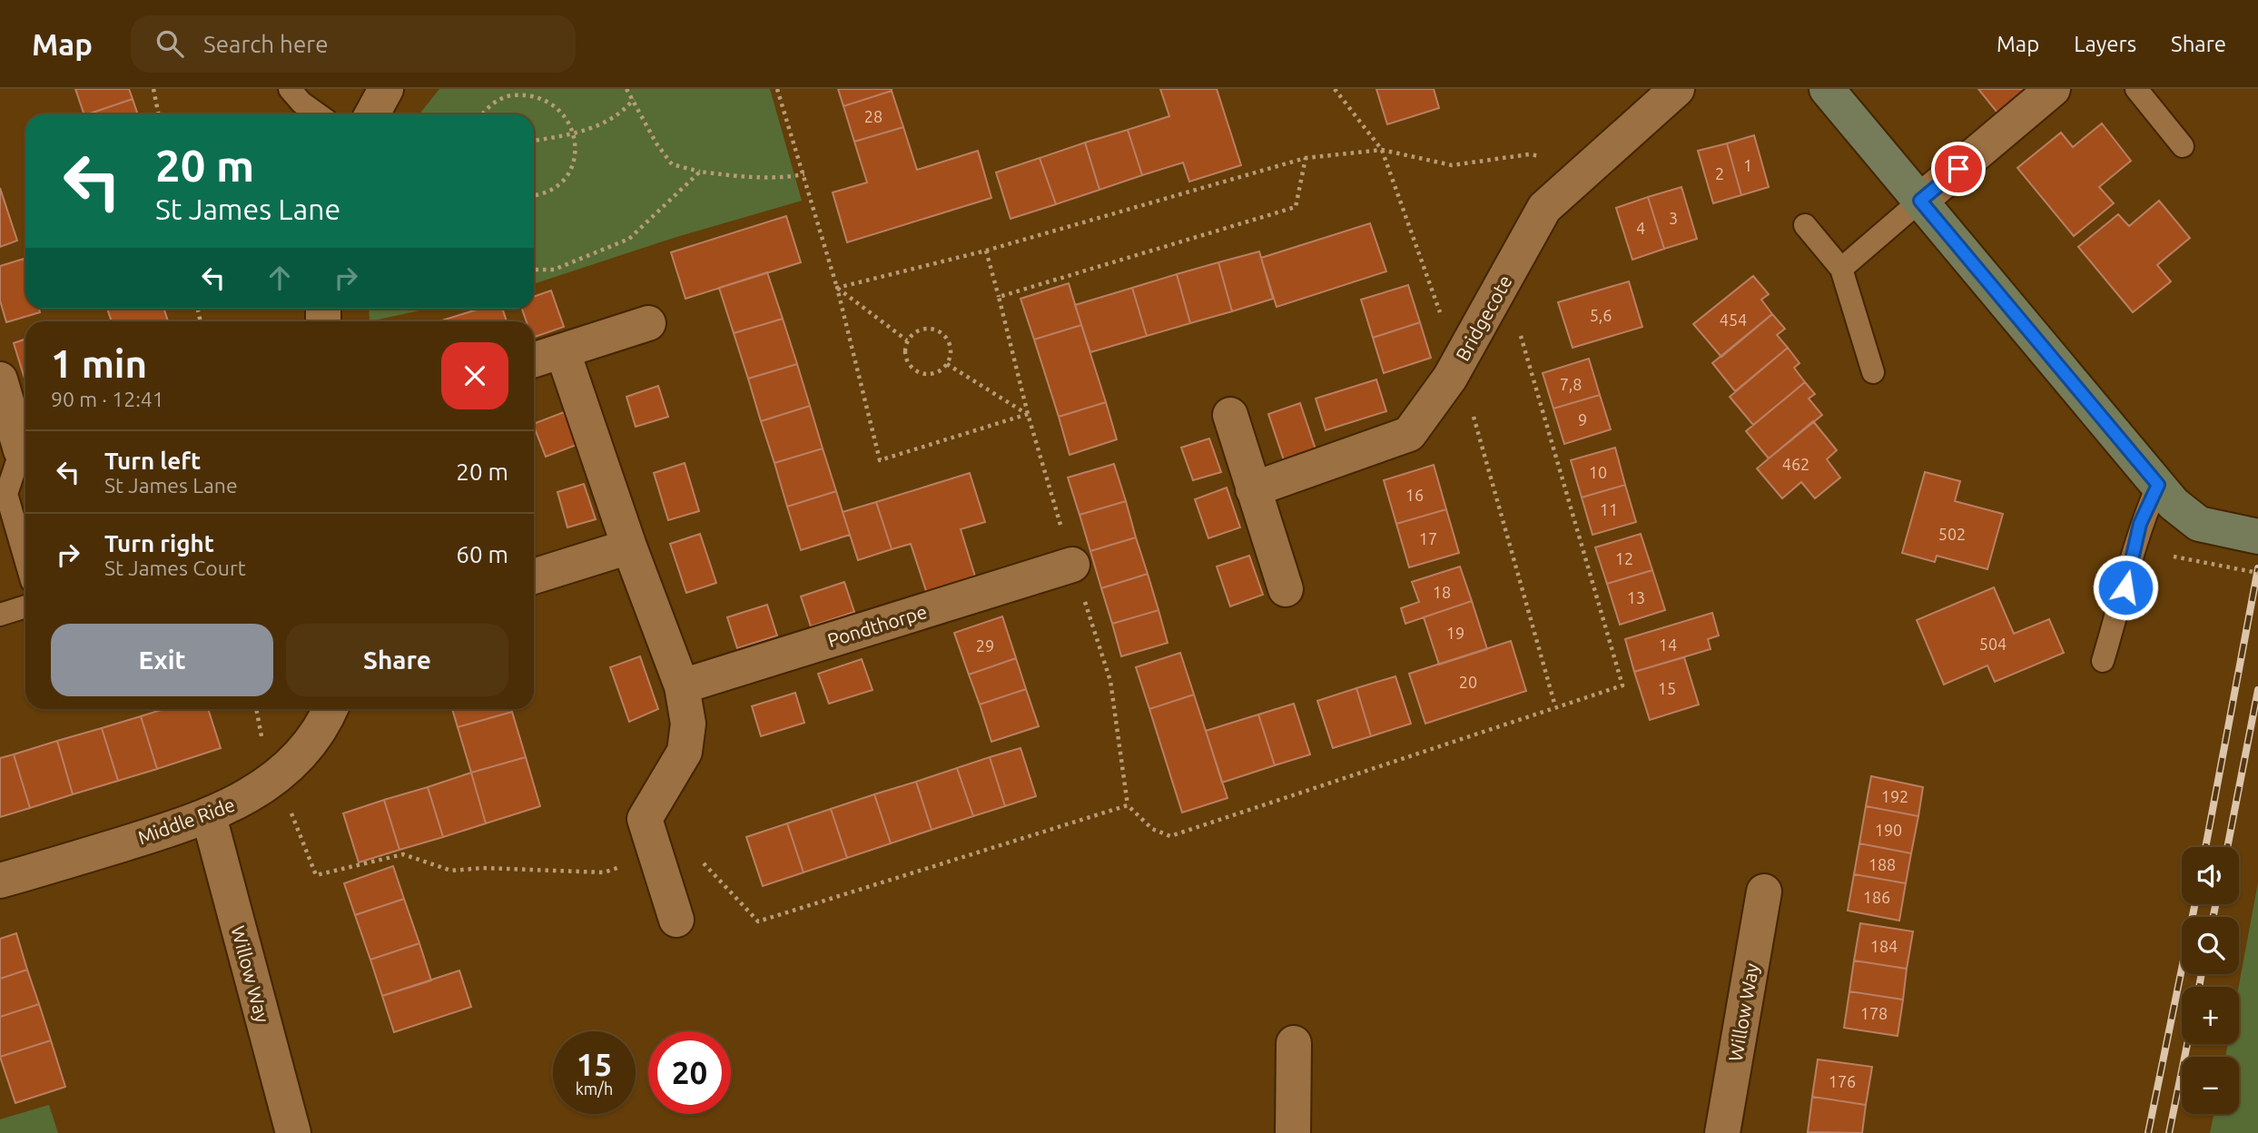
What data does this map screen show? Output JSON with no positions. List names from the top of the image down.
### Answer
{
  "streets": {
    "street": [
      "Bridgecote",
      "Pondthorpe",
      "Middle Ride",
      "Willow Way"
    ]
  },
  "crossings": [
    ["Middle Ride", "Willow Way"]
  ],
  "house_numbers": [
    "28",
    "1",
    "2",
    "3",
    "4",
    "5,6",
    "454",
    "7,8",
    "9",
    "462",
    "10",
    "16",
    "11",
    "502",
    "17",
    "12",
    "18",
    "13",
    "19",
    "504",
    "14",
    "29",
    "20",
    "15",
    "192",
    "190",
    "188",
    "186",
    "184",
    "178",
    "176"
  ],
  "page": {
    "header": "Map",
    "search": "Search here",
    "nav": ["Map", "Layers", "Share"],
    "turn": ["20 m", "St James Lane"],
    "heading": ["1 min", "90 m · 12:41"],
    "list": [
      {
        "name": "Turn left",
        "note": "St James Lane",
        "value": "20 m"
      },
      {
        "name": "Turn right",
        "note": "St James Court",
        "value": "60 m"
      }
    ],
    "buttons": ["Exit", "Share"],
    "map_buttons": ["+", "−"],
    "speed": "15 km/h",
    "limit": "20"
  }
}
